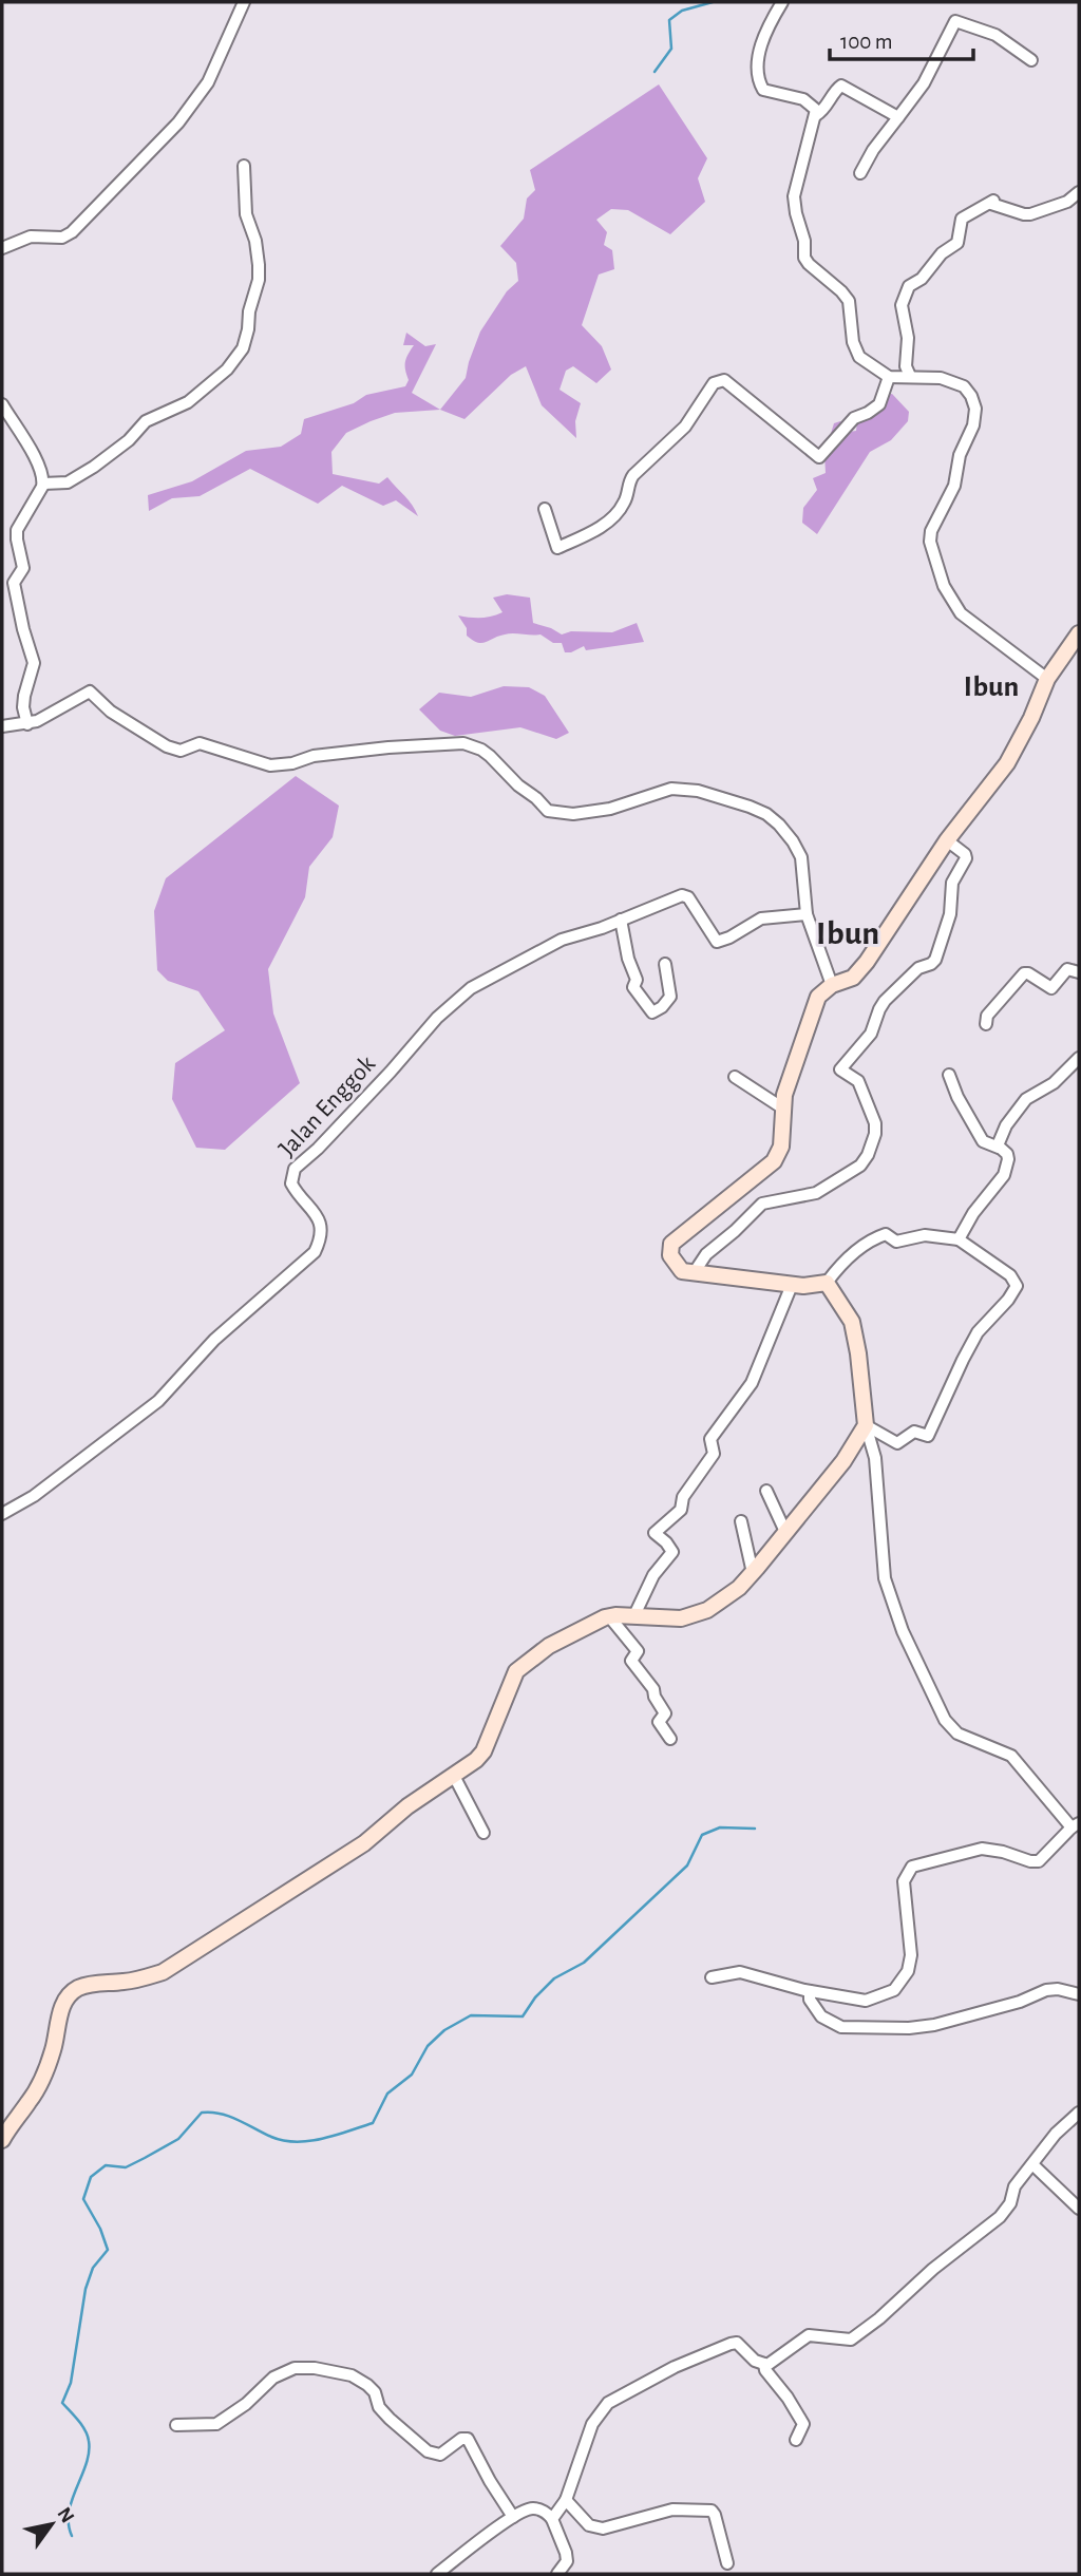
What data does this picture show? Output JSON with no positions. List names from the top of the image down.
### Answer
{
  "streets": {
    "street": ["Jalan Enggok"]
  },
  "districts": ["Ibun", "Ibun"],
  "scale_bar": "100 m",
  "north": "top right"
}
